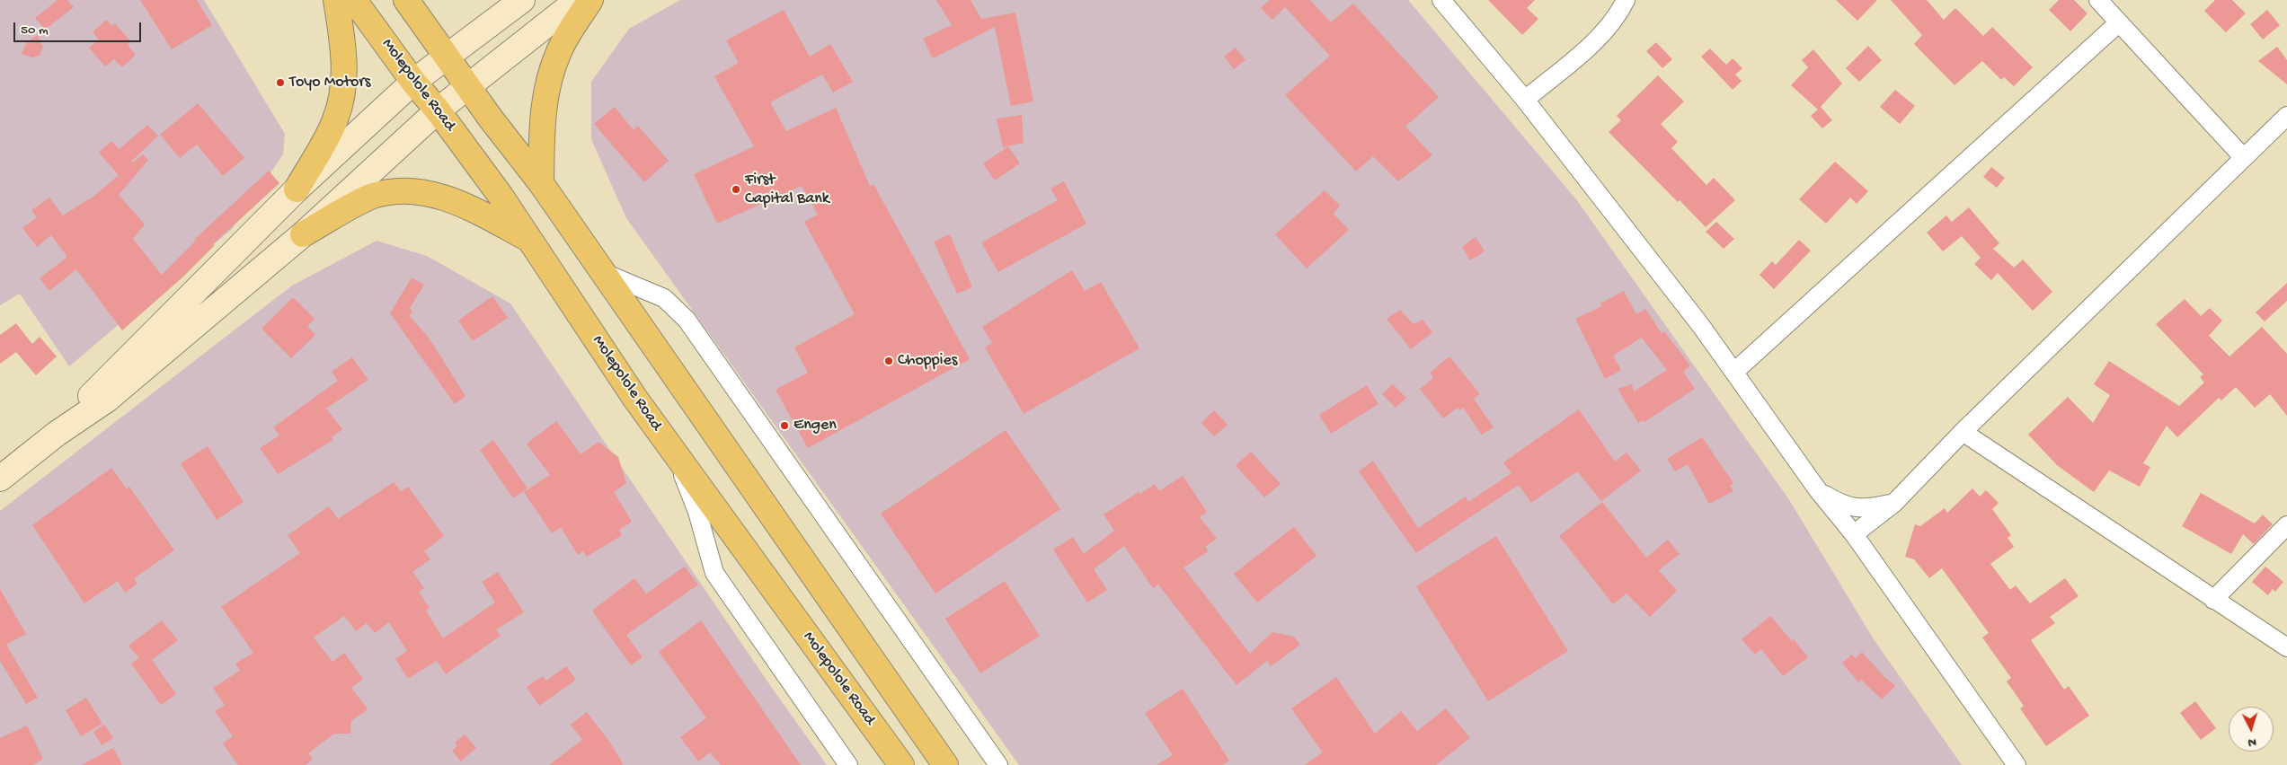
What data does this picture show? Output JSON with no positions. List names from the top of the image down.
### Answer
{
  "streets": {
    "main road": ["Molepolole Road"]
  },
  "places": [
    "Toyo Motors",
    "First Capital Bank",
    "Choppies",
    "Engen"
  ],
  "scale_bar": "50 m",
  "north": "bottom"
}
